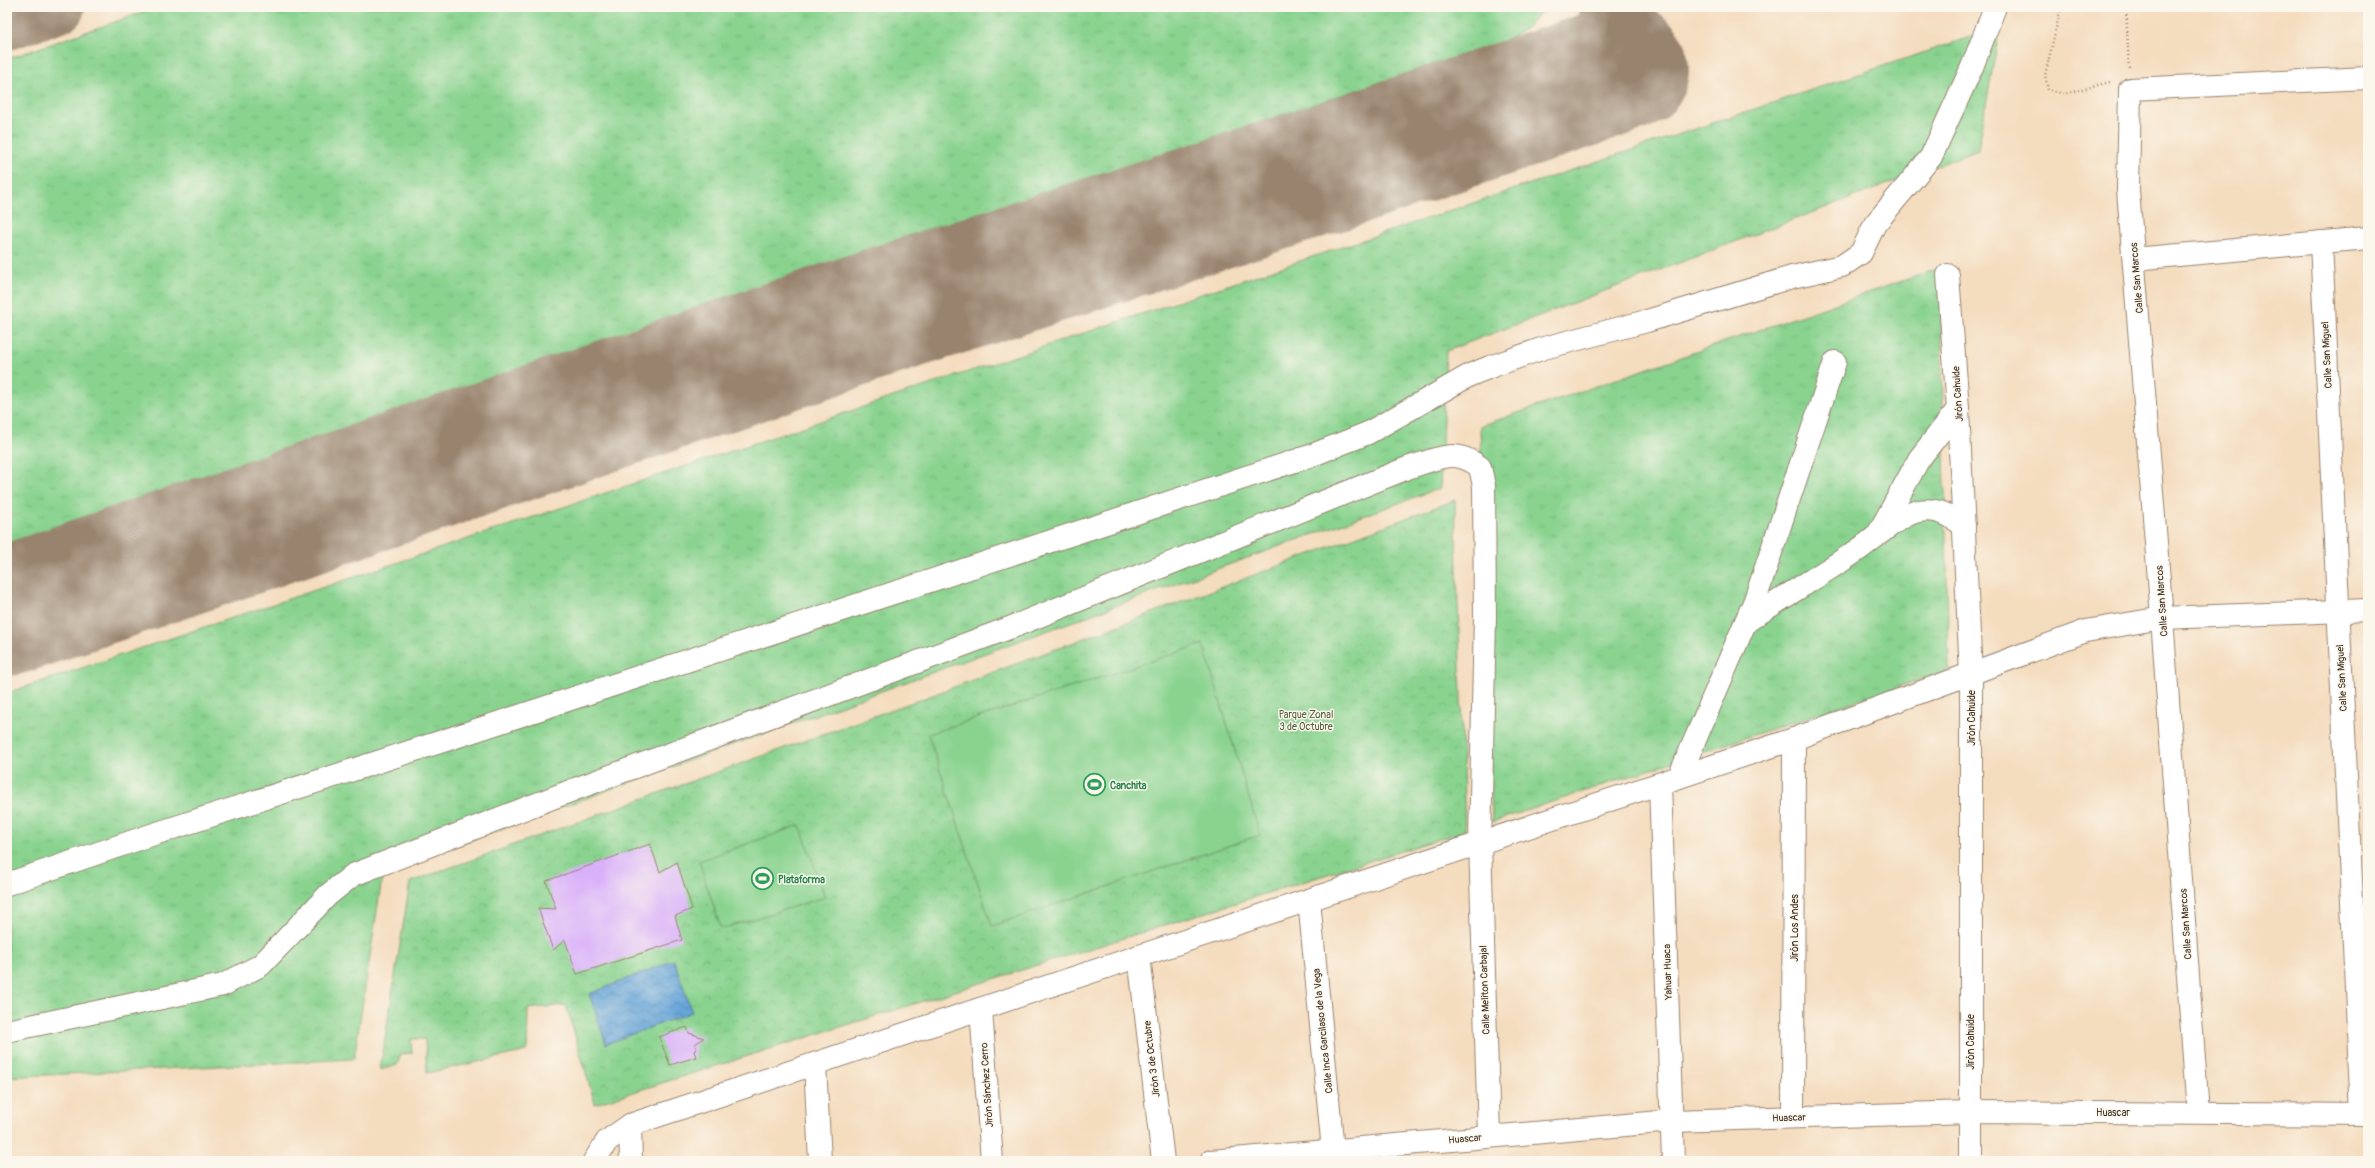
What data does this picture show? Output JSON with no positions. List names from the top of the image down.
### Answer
{
  "streets": {
    "street": [
      "Calle San Marcos",
      "Calle San Miguel",
      "Jirón Cahuide",
      "Jirón Los Andes",
      "Yahuar Huaca",
      "Calle Meliton Carbajal",
      "Calle Inca Garcilaso de la Vega",
      "Jirón 3 de Octubre",
      "Jirón Sánchez Cerro",
      "Huascar"
    ]
  },
  "crossings": [
    ["Calle San Marcos", "Huascar"],
    ["Calle San Miguel", "Huascar"],
    ["Jirón Cahuide", "Huascar"],
    ["Jirón Los Andes", "Huascar"],
    ["Yahuar Huaca", "Huascar"],
    ["Calle Meliton Carbajal", "Huascar"],
    ["Calle Inca Garcilaso de la Vega", "Huascar"]
  ],
  "parks": ["Parque Zonal 3 de Octubre"],
  "places": {
    "sports": ["Canchita", "Plataforma"]
  }
}
